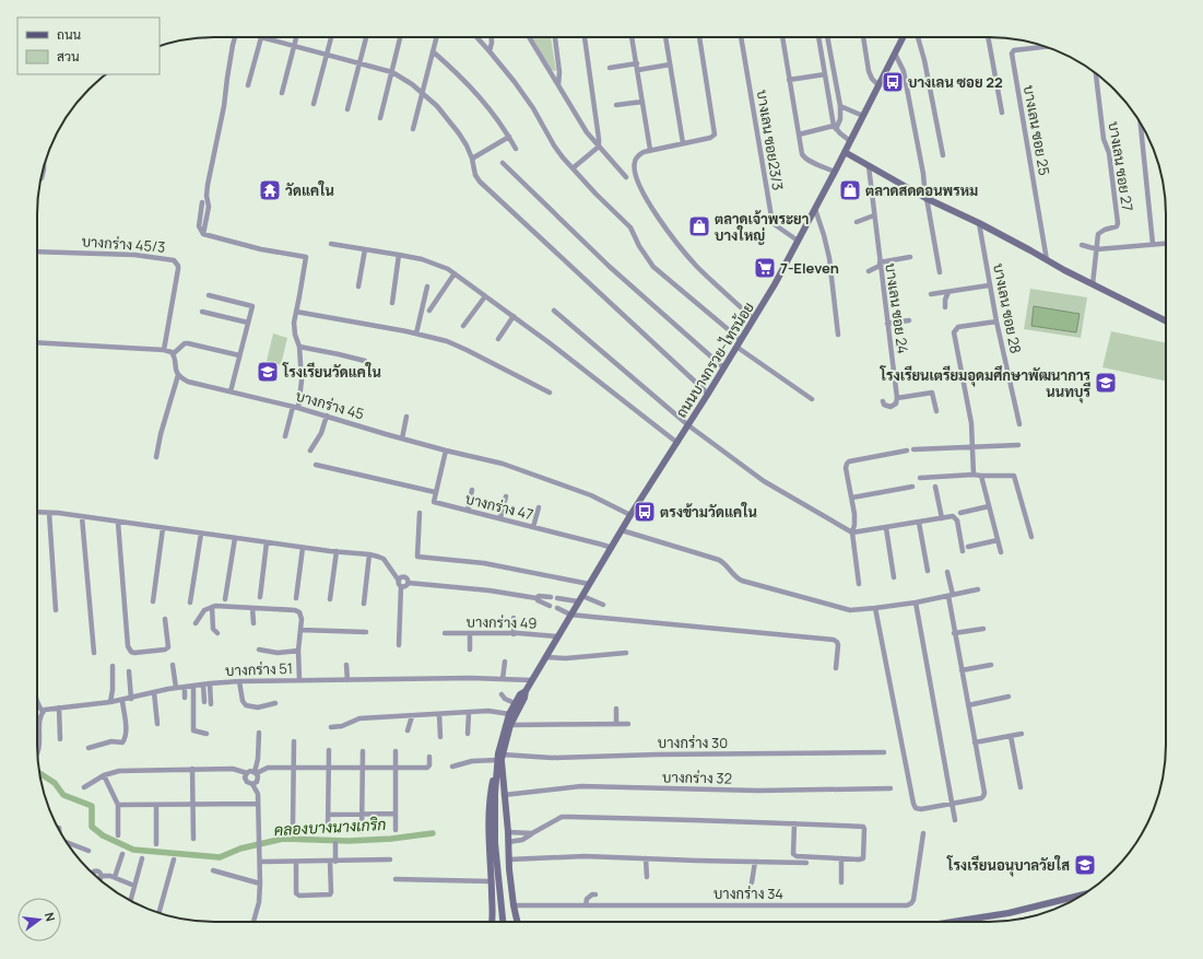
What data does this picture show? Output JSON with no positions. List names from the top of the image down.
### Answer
{
  "streets": {
    "main road": ["ถนนบางกรวย-ไทรน้อย"],
    "street": [
      "บางเลน ซอย 25",
      "บางเลน ซอย23/3",
      "บางเลน ซอย 27",
      "บางกร่าง 45/3",
      "บางเลน ซอย 24",
      "บางเลน ซอย 28",
      "บางกร่าง 45",
      "บางกร่าง 47",
      "บางกร่าง 49",
      "บางกร่าง 51",
      "บางกร่าง 30",
      "บางกร่าง 32",
      "บางกร่าง 34"
    ]
  },
  "crossings": [
    ["บางเลน ซอย23/3", "ถนนบางกรวย-ไทรน้อย"],
    ["ถนนบางกรวย-ไทรน้อย", "บางกร่าง 45"],
    ["ถนนบางกรวย-ไทรน้อย", "บางกร่าง 47"],
    ["ถนนบางกรวย-ไทรน้อย", "บางกร่าง 49"],
    ["ถนนบางกรวย-ไทรน้อย", "บางกร่าง 51"],
    ["ถนนบางกรวย-ไทรน้อย", "บางกร่าง 30"]
  ],
  "water": ["คลองบางนางเกริก"],
  "places": {
    "bus stop": ["บางเลน ซอย 22", "ตรงข้ามวัดแคใน"],
    "temple": ["วัดแคใน"],
    "shop": ["ตลาดสดดอนพรหม", "ตลาดเจ้าพระยา บางใหญ่"],
    "supermarket": ["7-Eleven"],
    "school or university": ["โรงเรียนวัดแคใน", "โรงเรียนเตรียมอุดมศึกษาพัฒนาการ นนทบุรี", "โรงเรียนอนุบาลวัยใส"]
  },
  "legend": ["ถนน", "สวน"],
  "north": "right"
}
